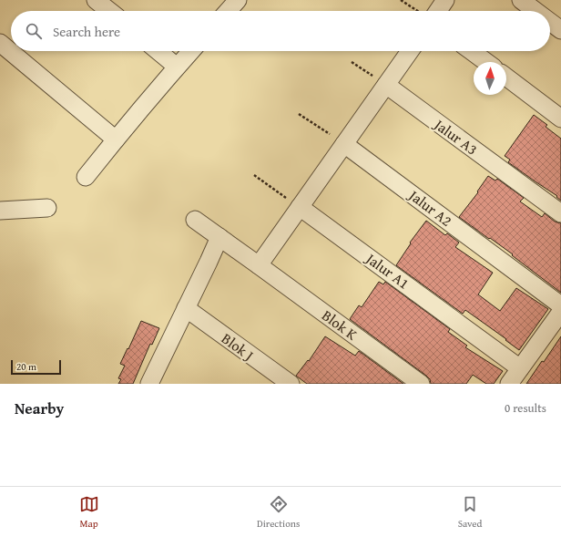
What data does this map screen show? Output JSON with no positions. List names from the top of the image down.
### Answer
{
  "streets": {
    "street": [
      "Jalur A3",
      "Jalur A2",
      "Jalur A1",
      "Blok K",
      "Blok J"
    ]
  },
  "scale_bar": "20 m",
  "north": "top",
  "page": {
    "search": "Search here",
    "scale": "20 m",
    "heading": ["Nearby", "0 results"],
    "nav": ["Map", "Directions", "Saved"]
  }
}
